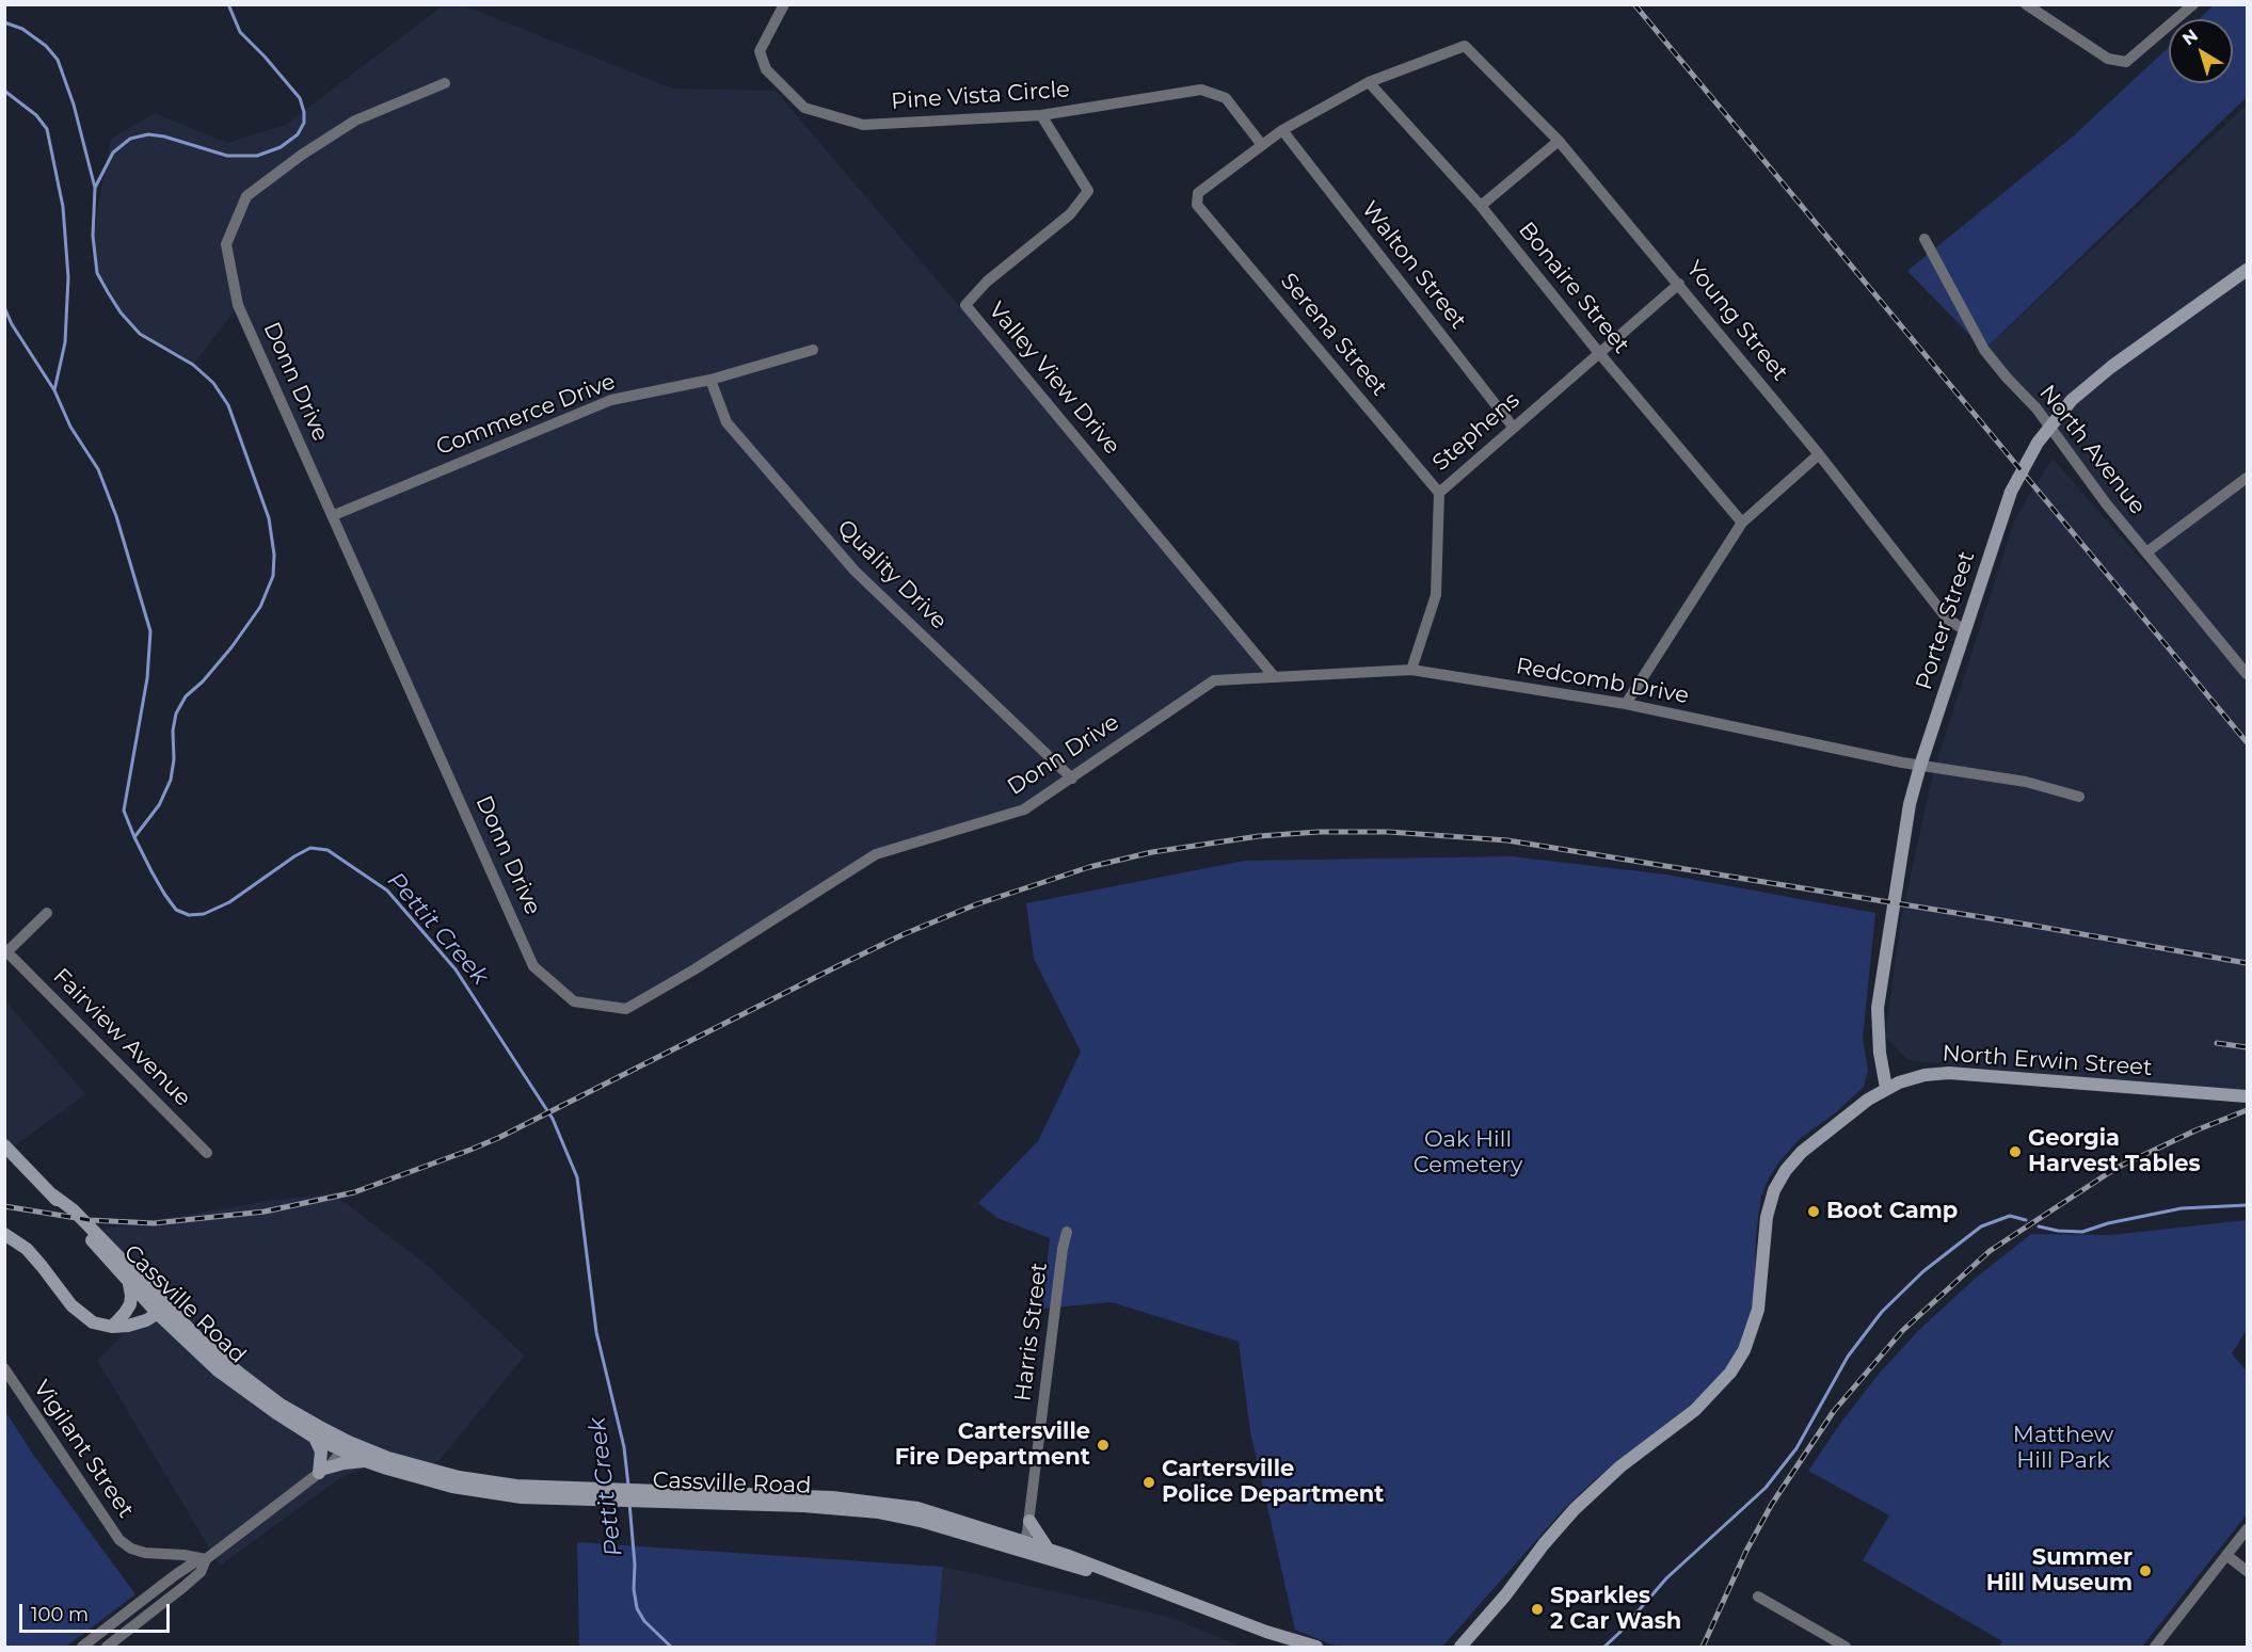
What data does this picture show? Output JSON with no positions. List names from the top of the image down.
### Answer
{
  "streets": {
    "main road": ["Porter Street", "North Erwin Street", "Cassville Road"],
    "street": [
      "Pine Vista Circle",
      "Walton Street",
      "Bonaire Street",
      "Young Street",
      "Serena Street",
      "Valley View Drive",
      "Donn Drive",
      "Commerce Drive",
      "Stephens",
      "North Avenue",
      "Quality Drive",
      "Redcomb Drive",
      "Fairview Avenue",
      "Harris Street",
      "Vigilant Street"
    ]
  },
  "crossings": [
    ["Pine Vista Circle", "Serena Street"],
    ["Pine Vista Circle", "Valley View Drive"],
    ["Walton Street", "Stephens"],
    ["Bonaire Street", "Young Street"],
    ["Bonaire Street", "Stephens"],
    ["Young Street", "Stephens"],
    ["Young Street", "Porter Street"],
    ["Serena Street", "Stephens"],
    ["Valley View Drive", "Donn Drive"],
    ["Valley View Drive", "Redcomb Drive"],
    ["Donn Drive", "Commerce Drive"],
    ["Donn Drive", "Quality Drive"],
    ["Donn Drive", "Redcomb Drive"],
    ["Commerce Drive", "Quality Drive"],
    ["Stephens", "Redcomb Drive"],
    ["North Avenue", "Porter Street"],
    ["Porter Street", "Redcomb Drive"],
    ["Porter Street", "North Erwin Street"],
    ["Cassville Road", "Harris Street"]
  ],
  "water": ["Pettit Creek"],
  "parks": ["Oak Hill Cemetery", "Matthew Hill Park"],
  "places": [
    "Georgia Harvest Tables",
    "Boot Camp",
    "Cartersville Fire Department",
    "Cartersville Police Department",
    "Summer Hill Museum",
    "Sparkles 2 Car Wash"
  ],
  "scale_bar": "100 m",
  "north": "top left"
}
